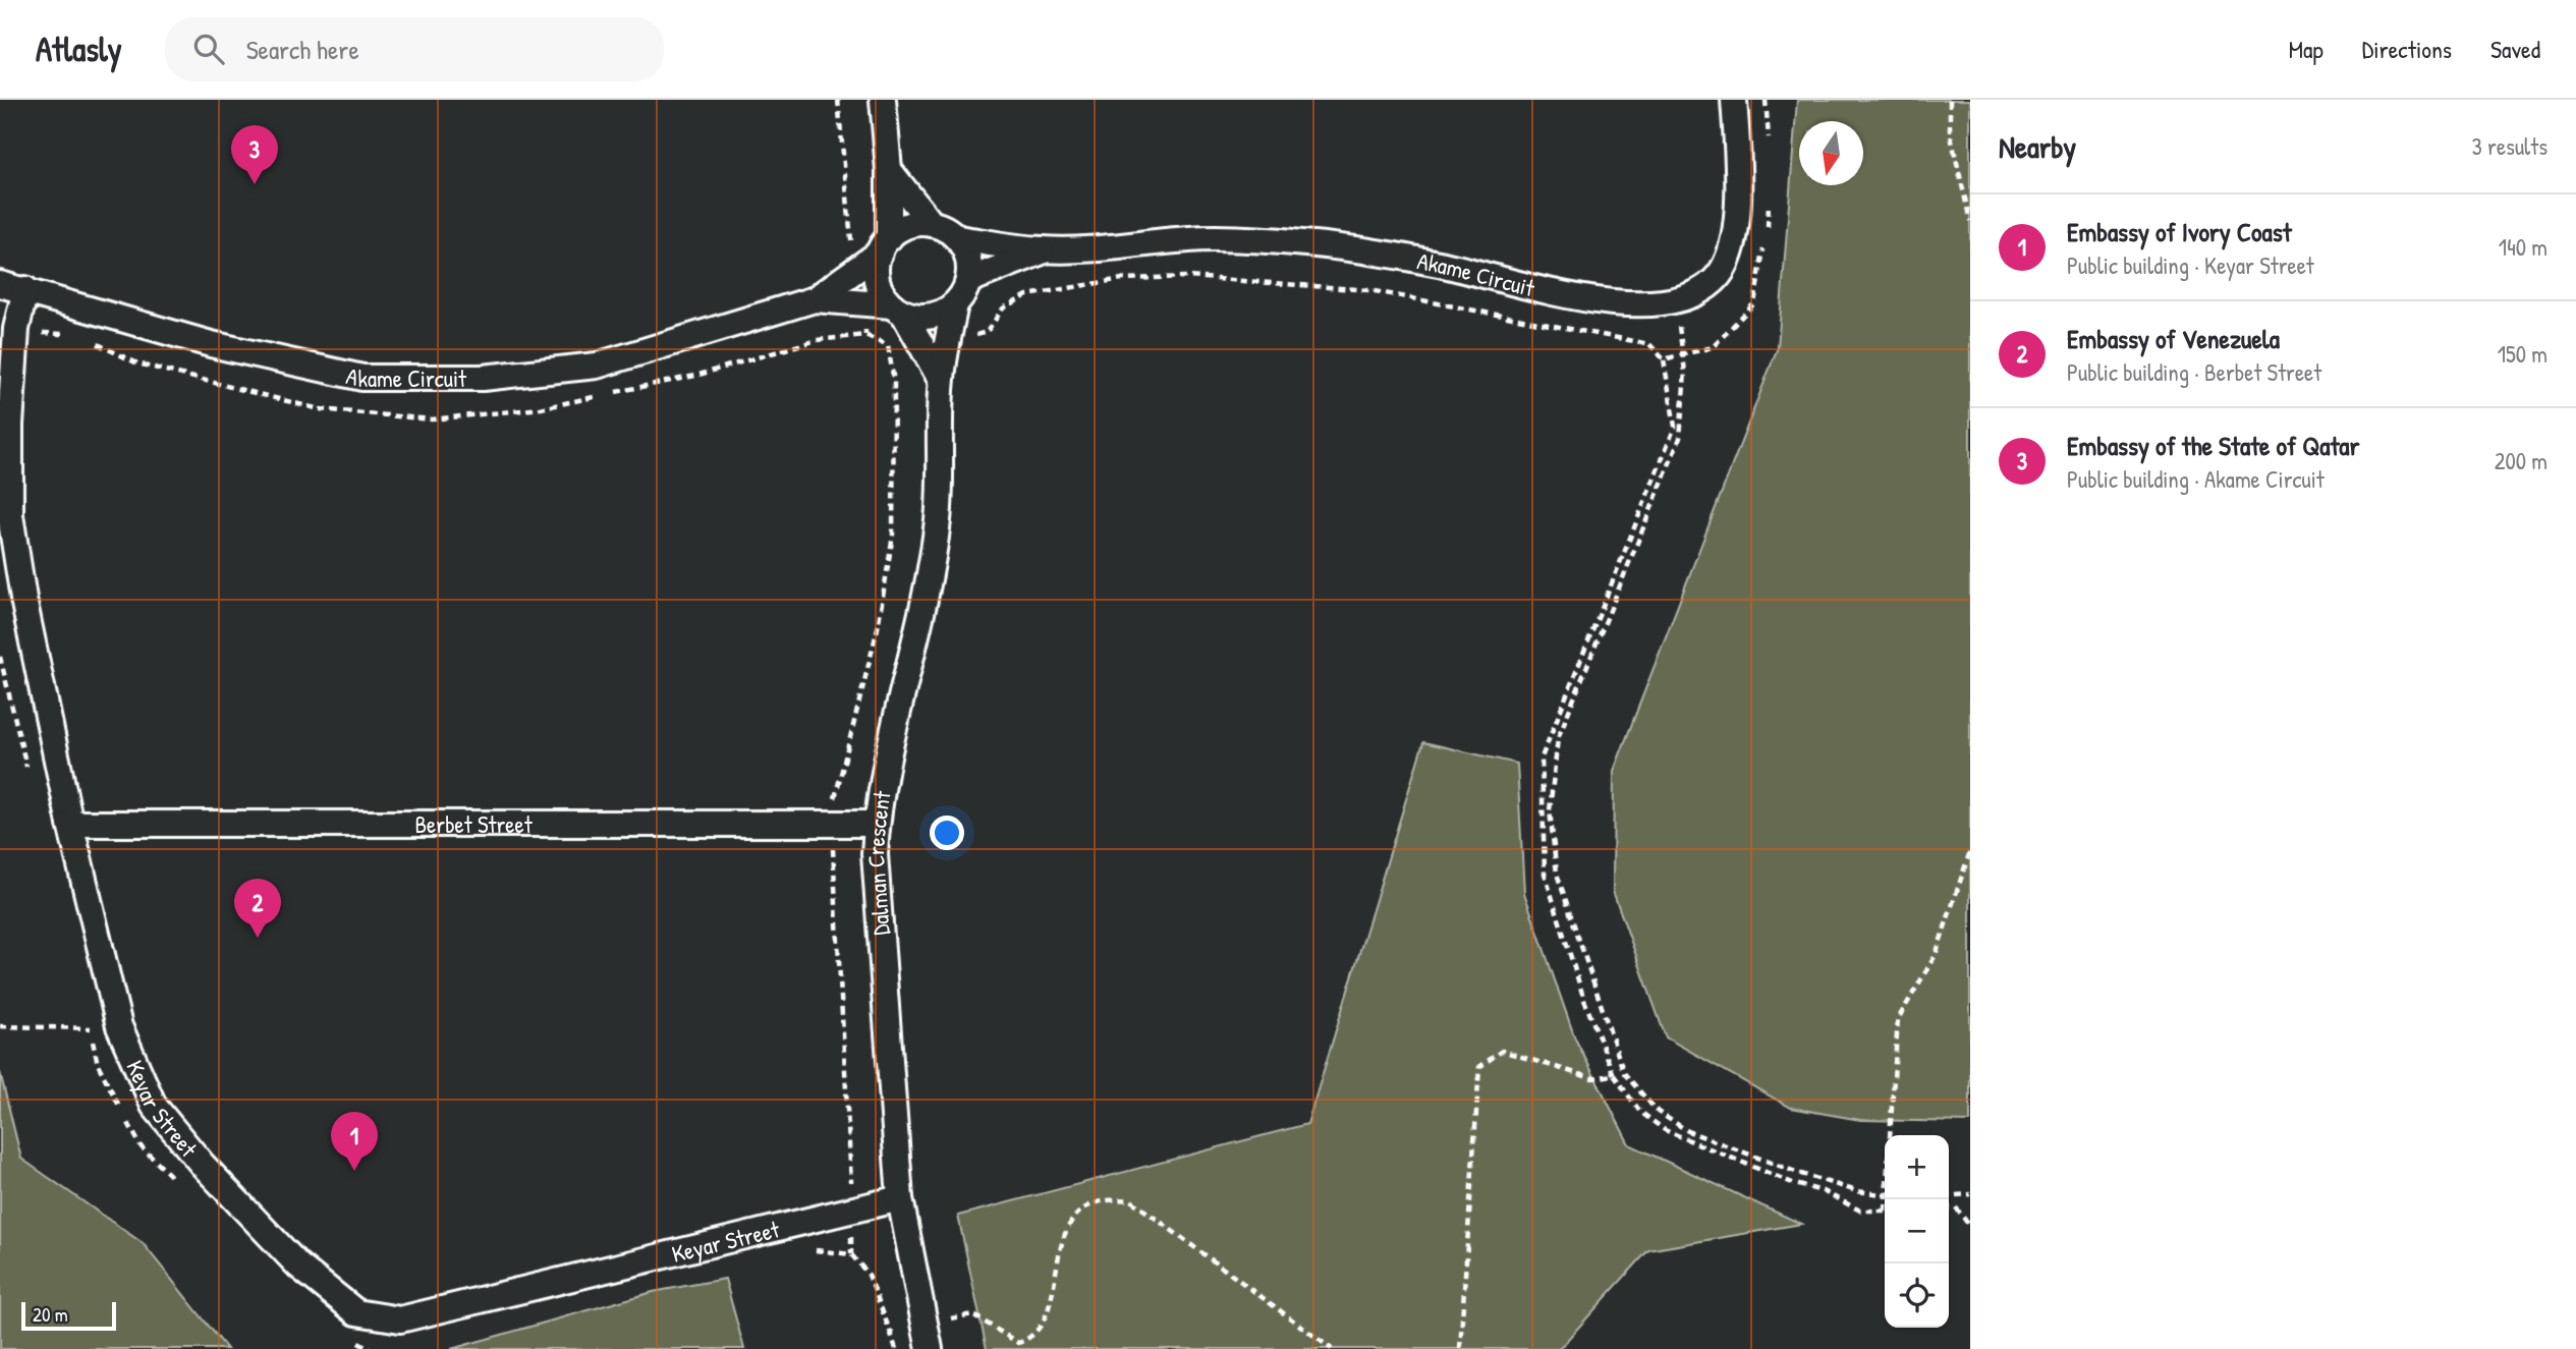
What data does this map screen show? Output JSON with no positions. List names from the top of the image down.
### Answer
{
  "streets": {
    "street": [
      "Akame Circuit",
      "Berbet Street",
      "Dalman Crescent",
      "Keyar Street"
    ]
  },
  "crossings": [
    ["Akame Circuit", "Dalman Crescent"],
    ["Akame Circuit", "Keyar Street"],
    ["Berbet Street", "Dalman Crescent"],
    ["Berbet Street", "Keyar Street"],
    ["Dalman Crescent", "Keyar Street"]
  ],
  "scale_bar": "20 m",
  "north": "bottom",
  "page": {
    "header": "Atlasly",
    "search": "Search here",
    "nav": ["Map", "Directions", "Saved"],
    "heading": ["Nearby", "3 results"],
    "pins": ["3", "2", "1"],
    "list": [
      {
        "mark": "1",
        "name": "Embassy of Ivory Coast",
        "note": "Public building · Keyar Street",
        "value": "140 m"
      },
      {
        "mark": "2",
        "name": "Embassy of Venezuela",
        "note": "Public building · Berbet Street",
        "value": "150 m"
      },
      {
        "mark": "3",
        "name": "Embassy of the State of Qatar",
        "note": "Public building · Akame Circuit",
        "value": "200 m"
      }
    ],
    "map_buttons": ["+", "−"],
    "scale": "20 m"
  }
}
